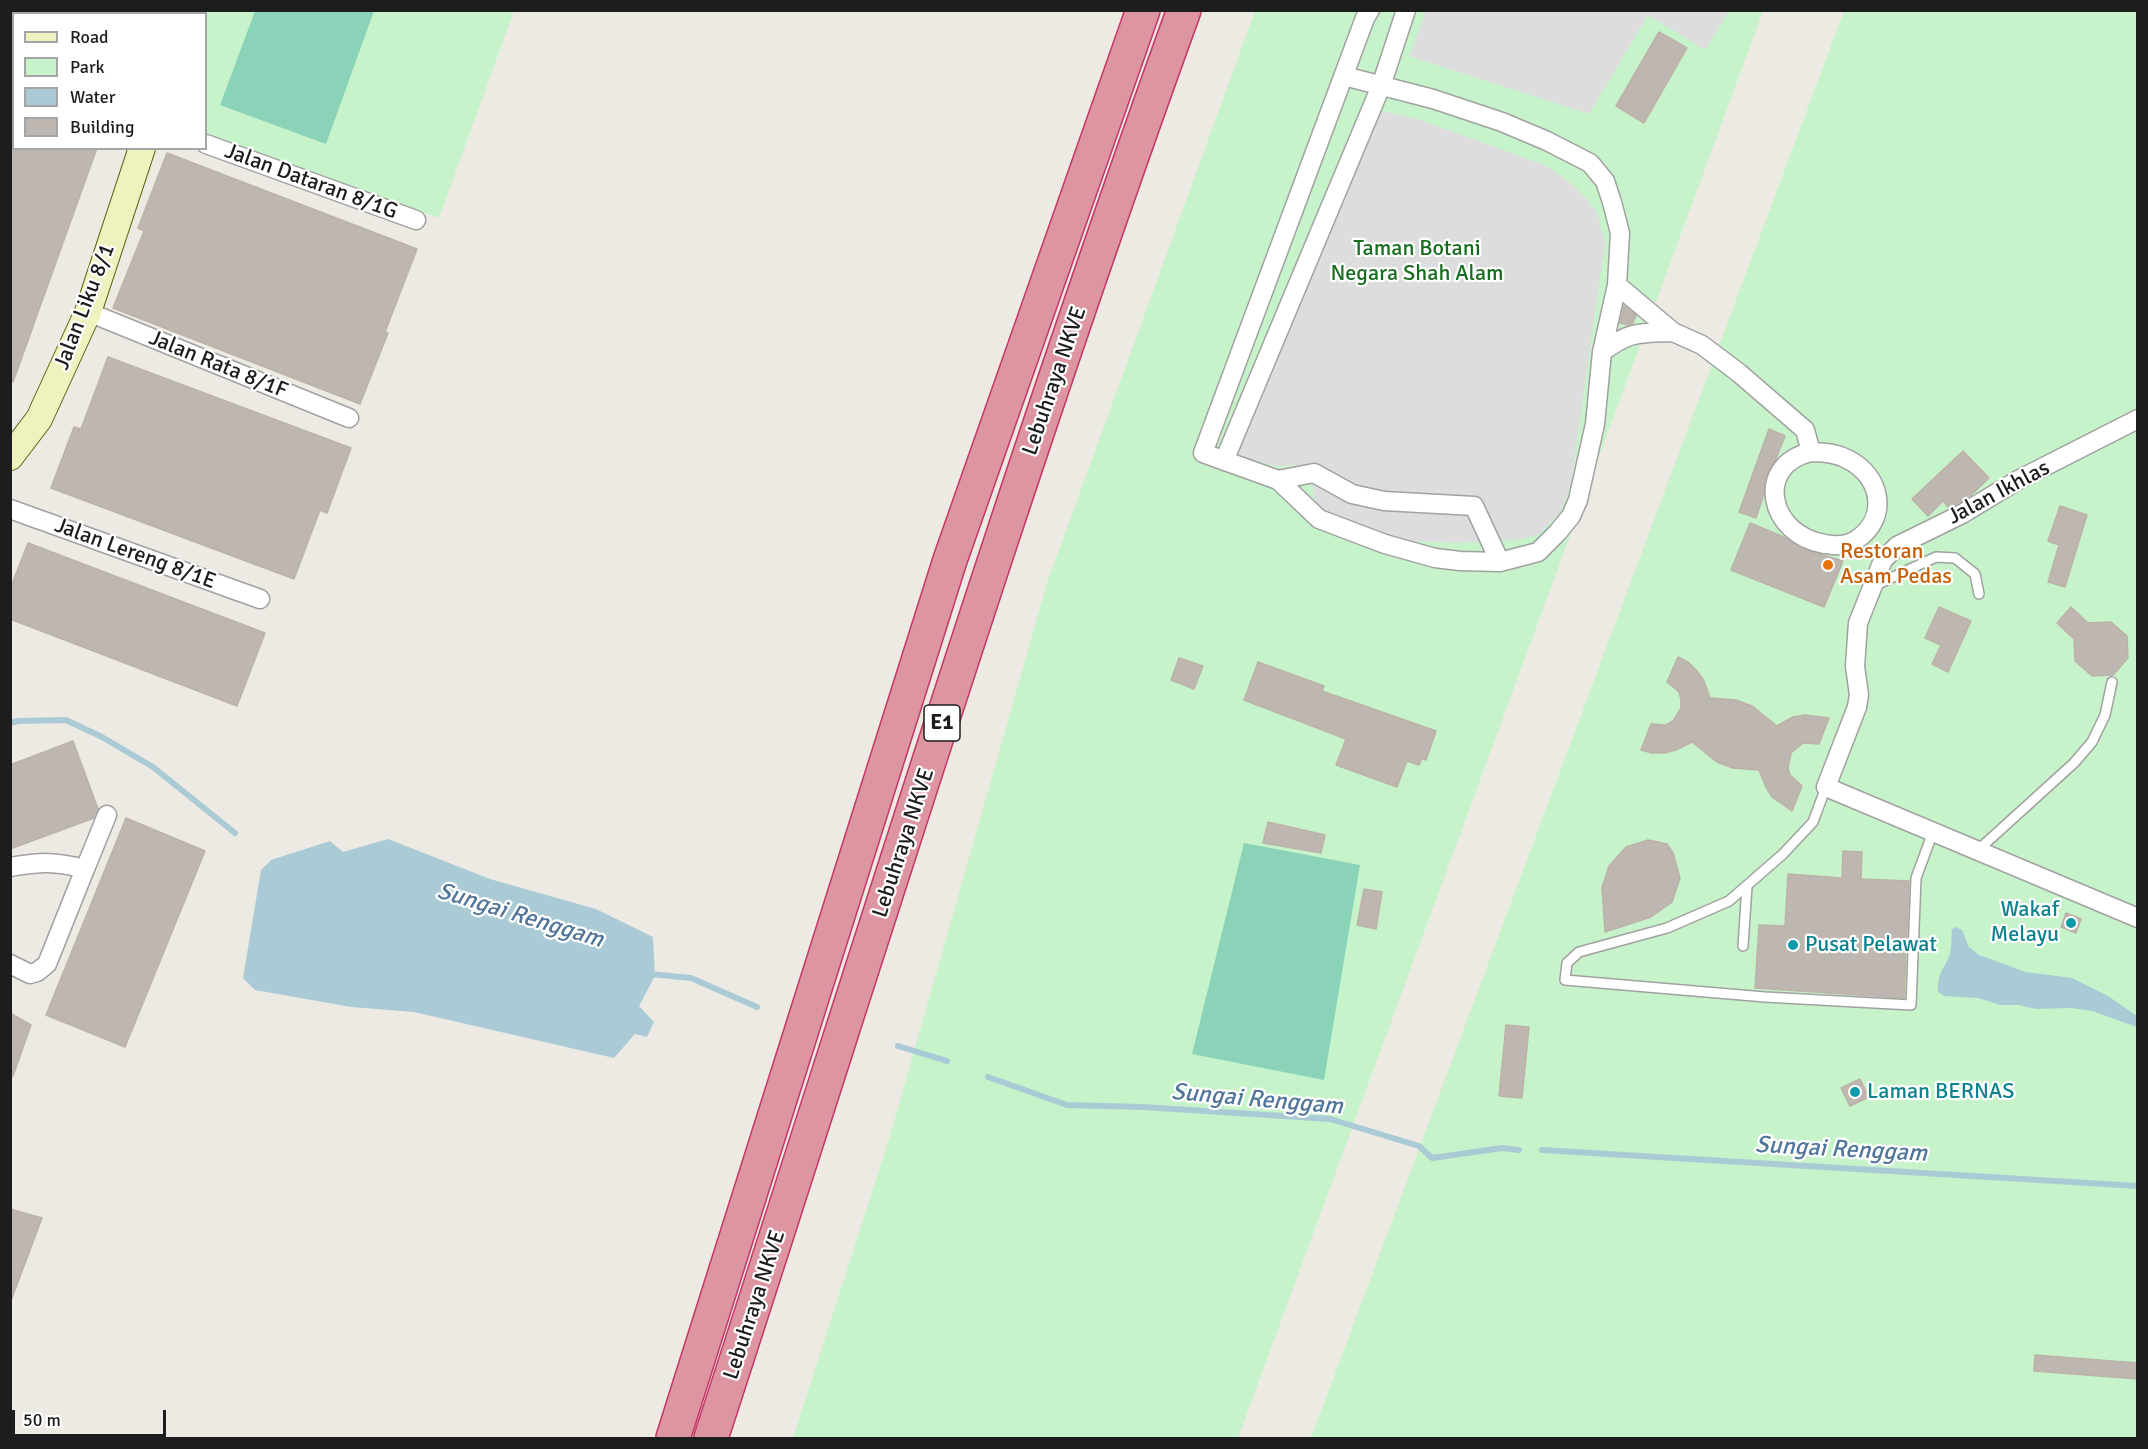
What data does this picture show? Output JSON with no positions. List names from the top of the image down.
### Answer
{
  "streets": {
    "highway": ["Lebuhraya NKVE", "E1"],
    "street": [
      "Jalan Dataran 8/1G",
      "Jalan Liku 8/1",
      "Jalan Rata 8/1F",
      "Jalan Ikhlas",
      "Jalan Lereng 8/1E"
    ]
  },
  "crossings": [
    ["Jalan Liku 8/1", "Jalan Rata 8/1F"]
  ],
  "water": ["Sungai Renggam"],
  "parks": ["Taman Botani Negara Shah Alam"],
  "places": [
    "Restoran Asam Pedas",
    "Wakaf Melayu",
    "Pusat Pelawat",
    "Laman BERNAS"
  ],
  "legend": [
    "Road",
    "Park",
    "Water",
    "Building"
  ],
  "scale_bar": "50 m"
}
